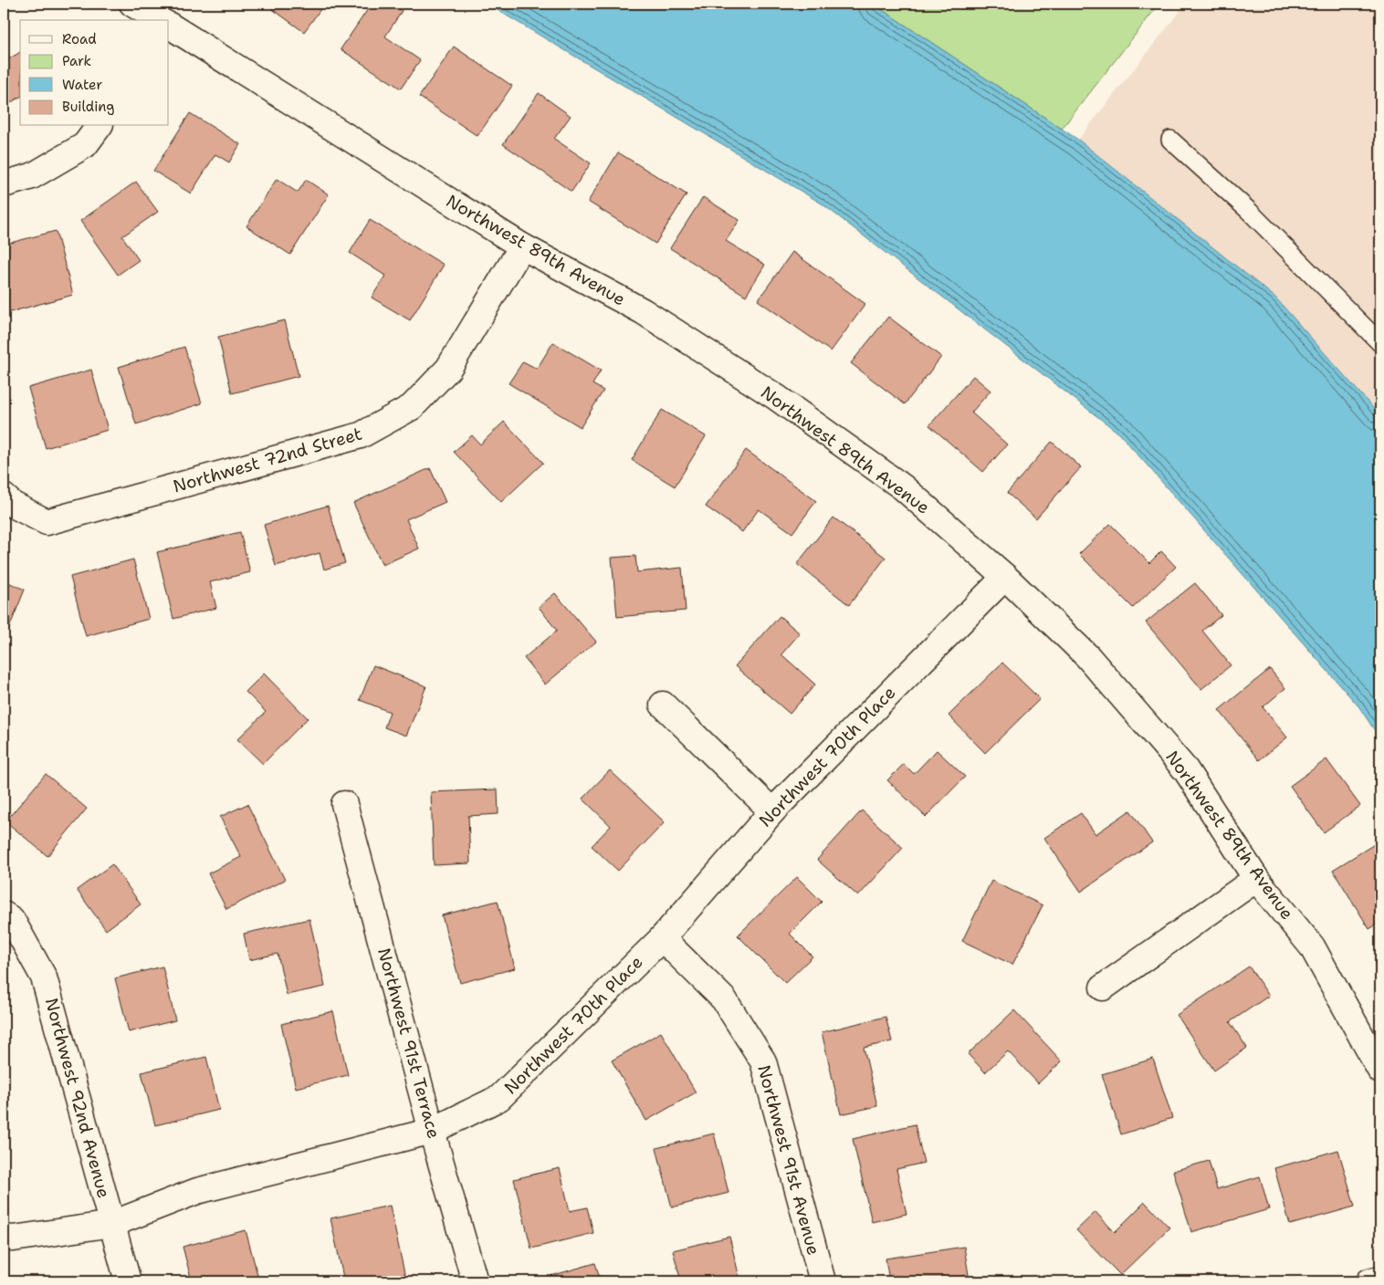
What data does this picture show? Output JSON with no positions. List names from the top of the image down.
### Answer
{
  "streets": {
    "street": [
      "Northwest 89th Avenue",
      "Northwest 72nd Street",
      "Northwest 70th Place",
      "Northwest 91st Terrace",
      "Northwest 92nd Avenue",
      "Northwest 91st Avenue"
    ]
  },
  "crossings": [
    ["Northwest 89th Avenue", "Northwest 72nd Street"],
    ["Northwest 89th Avenue", "Northwest 70th Place"],
    ["Northwest 70th Place", "Northwest 91st Terrace"],
    ["Northwest 70th Place", "Northwest 92nd Avenue"],
    ["Northwest 70th Place", "Northwest 91st Avenue"]
  ],
  "legend": [
    "Road",
    "Park",
    "Water",
    "Building"
  ]
}
